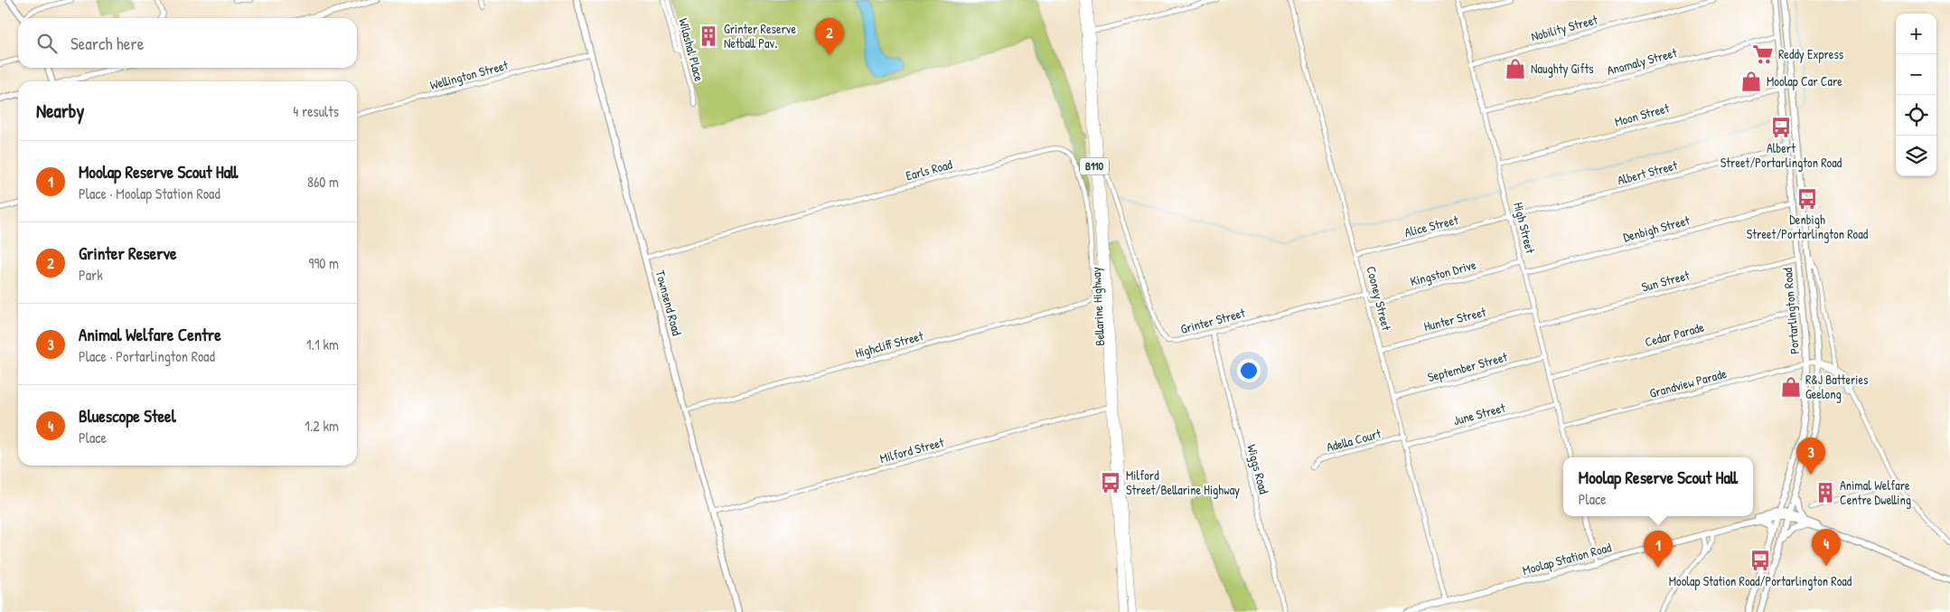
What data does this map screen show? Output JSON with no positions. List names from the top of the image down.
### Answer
{
  "streets": {
    "highway": ["B110", "Bellarine Highway"],
    "street": [
      "Nobility Street",
      "Wilashal Place",
      "Anomaly Street",
      "Wellington Street",
      "Moon Street",
      "Earls Road",
      "Albert Street",
      "Alice Street",
      "High Street",
      "Denbigh Street",
      "Kingston Drive",
      "Sun Street",
      "Cooney Street",
      "Townsend Road",
      "Portarlington Road",
      "Hunter Street",
      "Grinter Street",
      "Cedar Parade",
      "Highcliff Street",
      "September Street",
      "Grandview Parade",
      "June Street",
      "Adella Court",
      "Milford Street",
      "Wiggs Road",
      "Moolap Station Road"
    ]
  },
  "crossings": [
    ["Nobility Street", "High Street"],
    ["Anomaly Street", "High Street"],
    ["Anomaly Street", "Portarlington Road"],
    ["Wellington Street", "Townsend Road"],
    ["Moon Street", "High Street"],
    ["Moon Street", "Portarlington Road"],
    ["Earls Road", "Townsend Road"],
    ["Earls Road", "Bellarine Highway"],
    ["Earls Road", "Highcliff Street"],
    ["Albert Street", "Alice Street"],
    ["Albert Street", "High Street"],
    ["Albert Street", "Portarlington Road"],
    ["Alice Street", "High Street"],
    ["Alice Street", "Cooney Street"],
    ["High Street", "Denbigh Street"],
    ["High Street", "Kingston Drive"],
    ["High Street", "Sun Street"],
    ["High Street", "Hunter Street"],
    ["High Street", "Cedar Parade"],
    ["High Street", "September Street"],
    ["High Street", "Grandview Parade"],
    ["High Street", "June Street"],
    ["Denbigh Street", "Portarlington Road"],
    ["Kingston Drive", "Cooney Street"],
    ["Sun Street", "Portarlington Road"],
    ["Cooney Street", "Hunter Street"],
    ["Cooney Street", "Grinter Street"],
    ["Cooney Street", "September Street"],
    ["Cooney Street", "June Street"],
    ["Cooney Street", "Adella Court"],
    ["Cooney Street", "Moolap Station Road"],
    ["Townsend Road", "Highcliff Street"],
    ["Townsend Road", "Milford Street"],
    ["Bellarine Highway", "Grinter Street"],
    ["Bellarine Highway", "Highcliff Street"],
    ["Bellarine Highway", "Milford Street"],
    ["Portarlington Road", "Cedar Parade"],
    ["Portarlington Road", "Grandview Parade"],
    ["Portarlington Road", "Moolap Station Road"],
    ["Grinter Street", "Wiggs Road"]
  ],
  "places": {
    "building": ["Grinter Reserve Netball Pav.", "Animal Welfare Centre Dwelling"],
    "supermarket": ["Reddy Express"],
    "shop": ["Naughty Gifts", "Moolap Car Care", "R&J Batteries Geelong"],
    "bus stop": [
      "Albert Street/Portarlington Road",
      "Denbigh Street/Portarlington Road",
      "Milford Street/Bellarine Highway",
      "Moolap Station Road/Portarlington Road"
    ]
  },
  "page": {
    "map_buttons": ["+", "−"],
    "pins": [
      "2",
      "3",
      "4",
      "1"
    ],
    "search": "Search here",
    "heading": ["Nearby", "4 results"],
    "list": [
      {
        "mark": "1",
        "name": "Moolap Reserve Scout Hall",
        "note": "Place · Moolap Station Road",
        "value": "860 m"
      },
      {
        "mark": "2",
        "name": "Grinter Reserve",
        "note": "Park",
        "value": "990 m"
      },
      {
        "mark": "3",
        "name": "Animal Welfare Centre",
        "note": "Place · Portarlington Road",
        "value": "1.1 km"
      },
      {
        "mark": "4",
        "name": "Bluescope Steel",
        "note": "Place",
        "value": "1.2 km"
      }
    ],
    "popup": ["Moolap Reserve Scout Hall", "Place"]
  }
}
